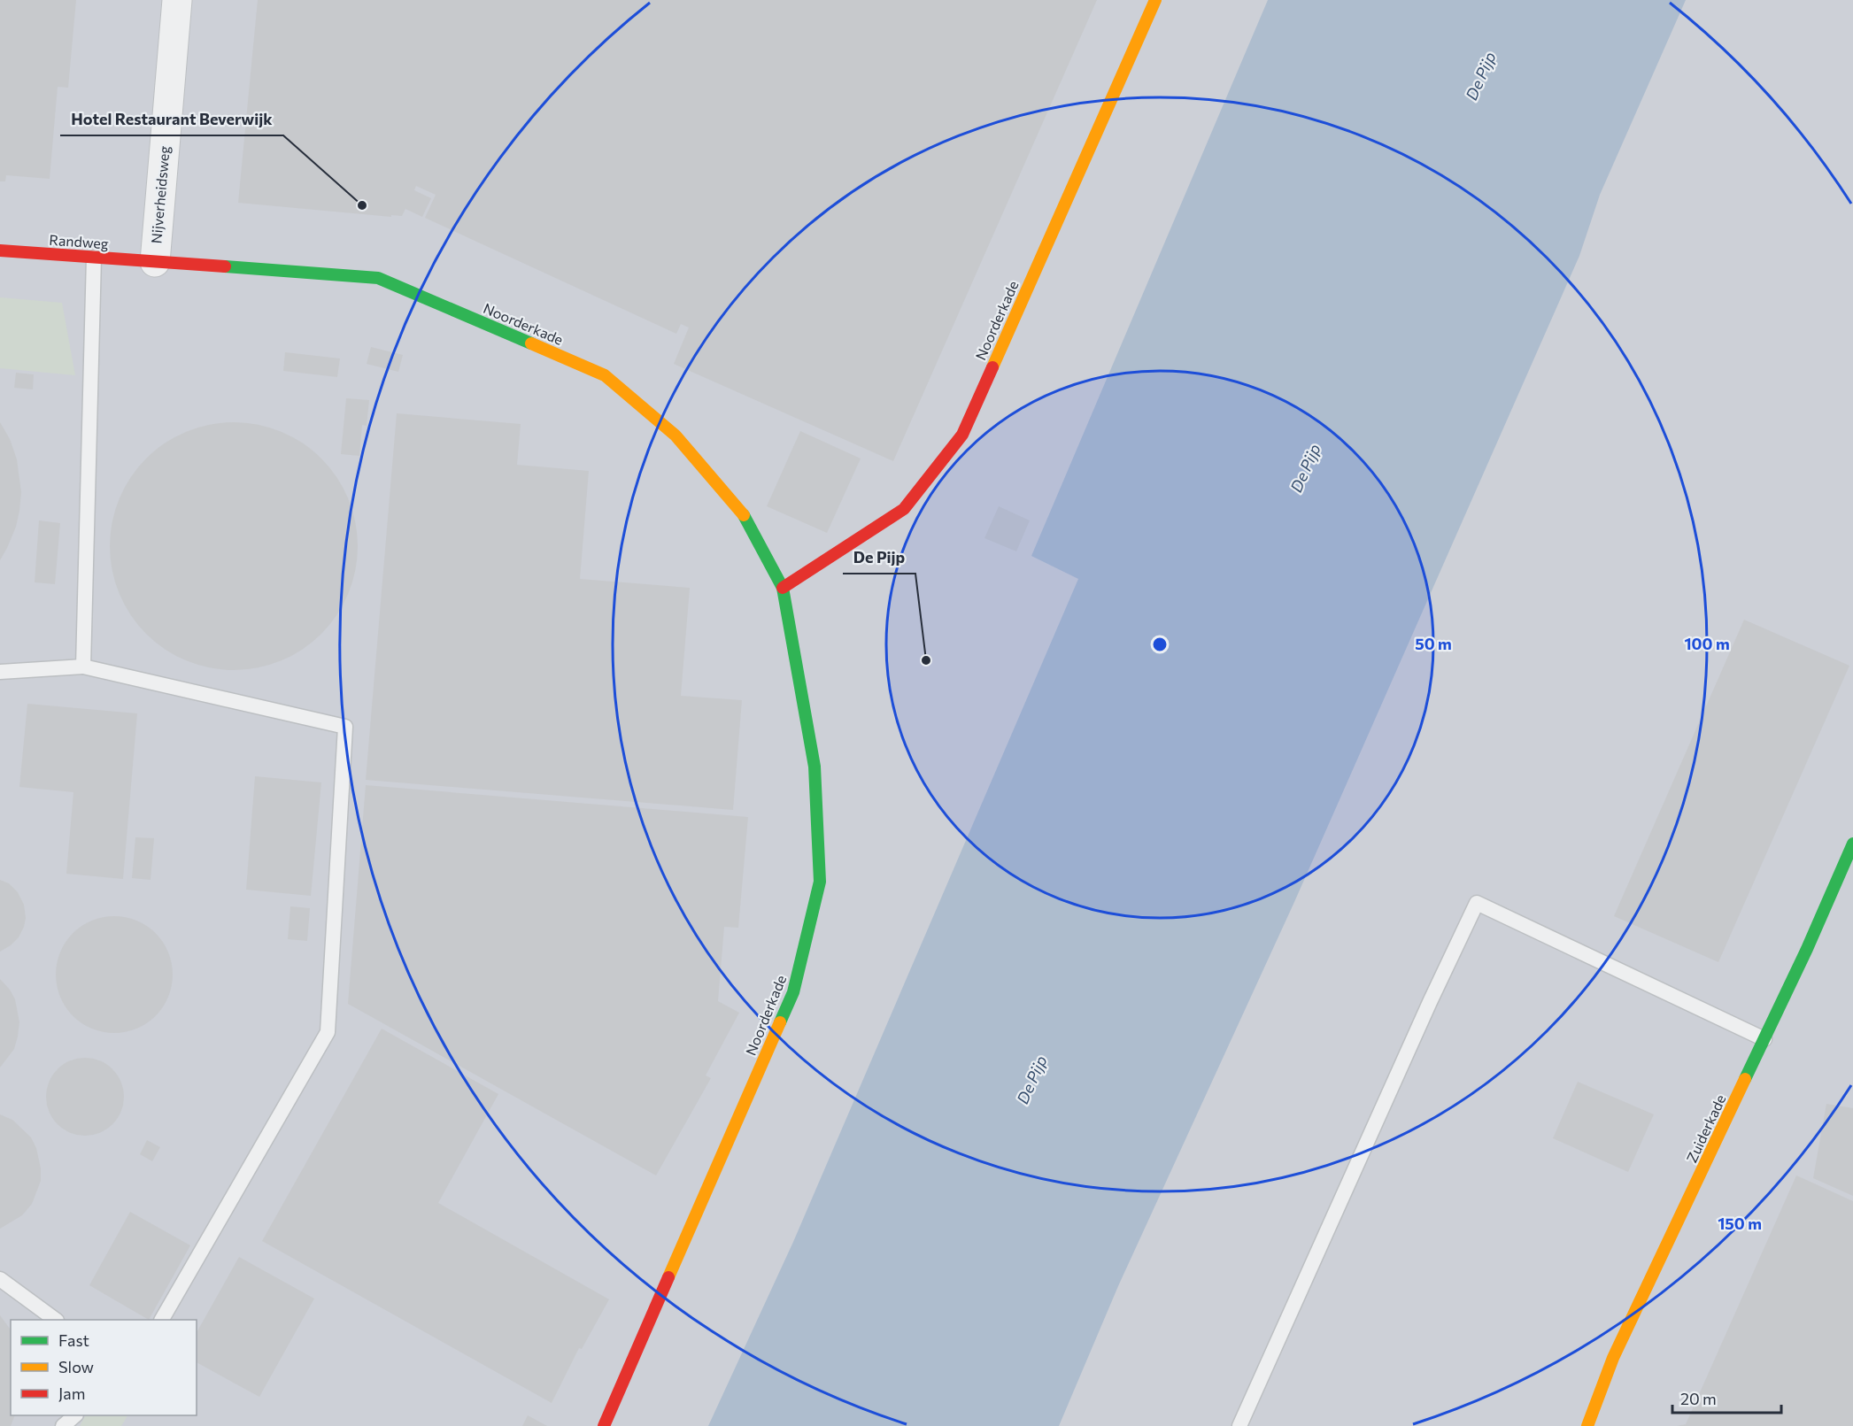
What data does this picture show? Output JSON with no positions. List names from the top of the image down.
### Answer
{
  "streets": {
    "street": [
      "Nijverheidsweg",
      "Randweg",
      "Noorderkade",
      "Zuiderkade"
    ]
  },
  "crossings": [
    ["Nijverheidsweg", "Randweg"],
    ["Nijverheidsweg", "Noorderkade"],
    ["Randweg", "Noorderkade"]
  ],
  "water": ["De Pijp"],
  "places": ["Hotel Restaurant Beverwijk", "De Pijp"],
  "legend": ["Fast", "Slow", "Jam"],
  "scale_bar": "20 m",
  "rings": ["50 m", "100 m", "150 m"]
}
